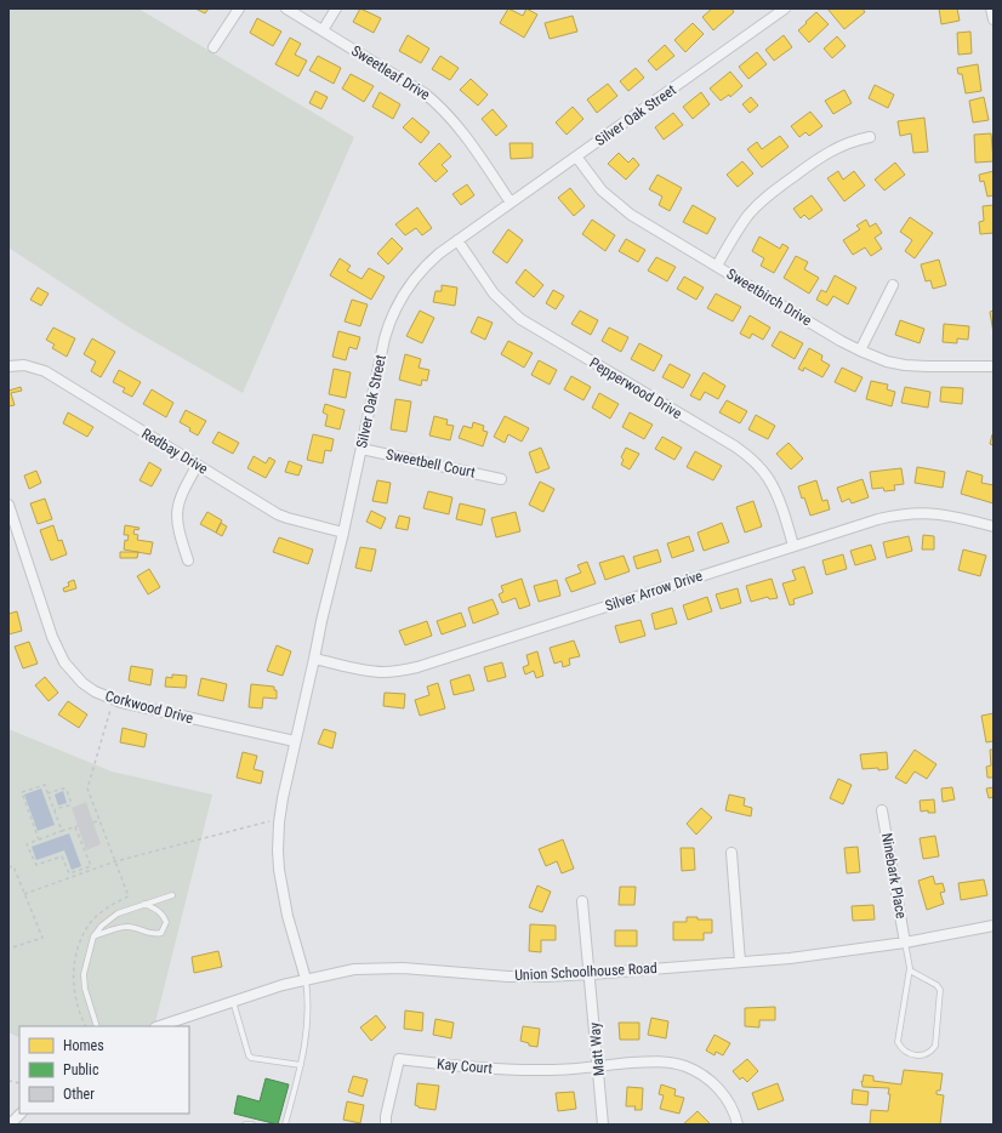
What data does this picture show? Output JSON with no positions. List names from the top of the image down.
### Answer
{
  "streets": {
    "street": [
      "Sweetleaf Drive",
      "Silver Oak Street",
      "Sweetbirch Drive",
      "Pepperwood Drive",
      "Redbay Drive",
      "Sweetbell Court",
      "Silver Arrow Drive",
      "Corkwood Drive",
      "Ninebark Place",
      "Union Schoolhouse Road",
      "Matt Way",
      "Kay Court"
    ]
  },
  "crossings": [
    ["Sweetleaf Drive", "Silver Oak Street"],
    ["Silver Oak Street", "Sweetbirch Drive"],
    ["Silver Oak Street", "Pepperwood Drive"],
    ["Silver Oak Street", "Redbay Drive"],
    ["Silver Oak Street", "Sweetbell Court"],
    ["Silver Oak Street", "Silver Arrow Drive"],
    ["Silver Oak Street", "Corkwood Drive"],
    ["Silver Oak Street", "Union Schoolhouse Road"],
    ["Pepperwood Drive", "Silver Arrow Drive"],
    ["Ninebark Place", "Union Schoolhouse Road"],
    ["Union Schoolhouse Road", "Matt Way"],
    ["Matt Way", "Kay Court"]
  ],
  "legend": ["Homes", "Public", "Other"]
}
